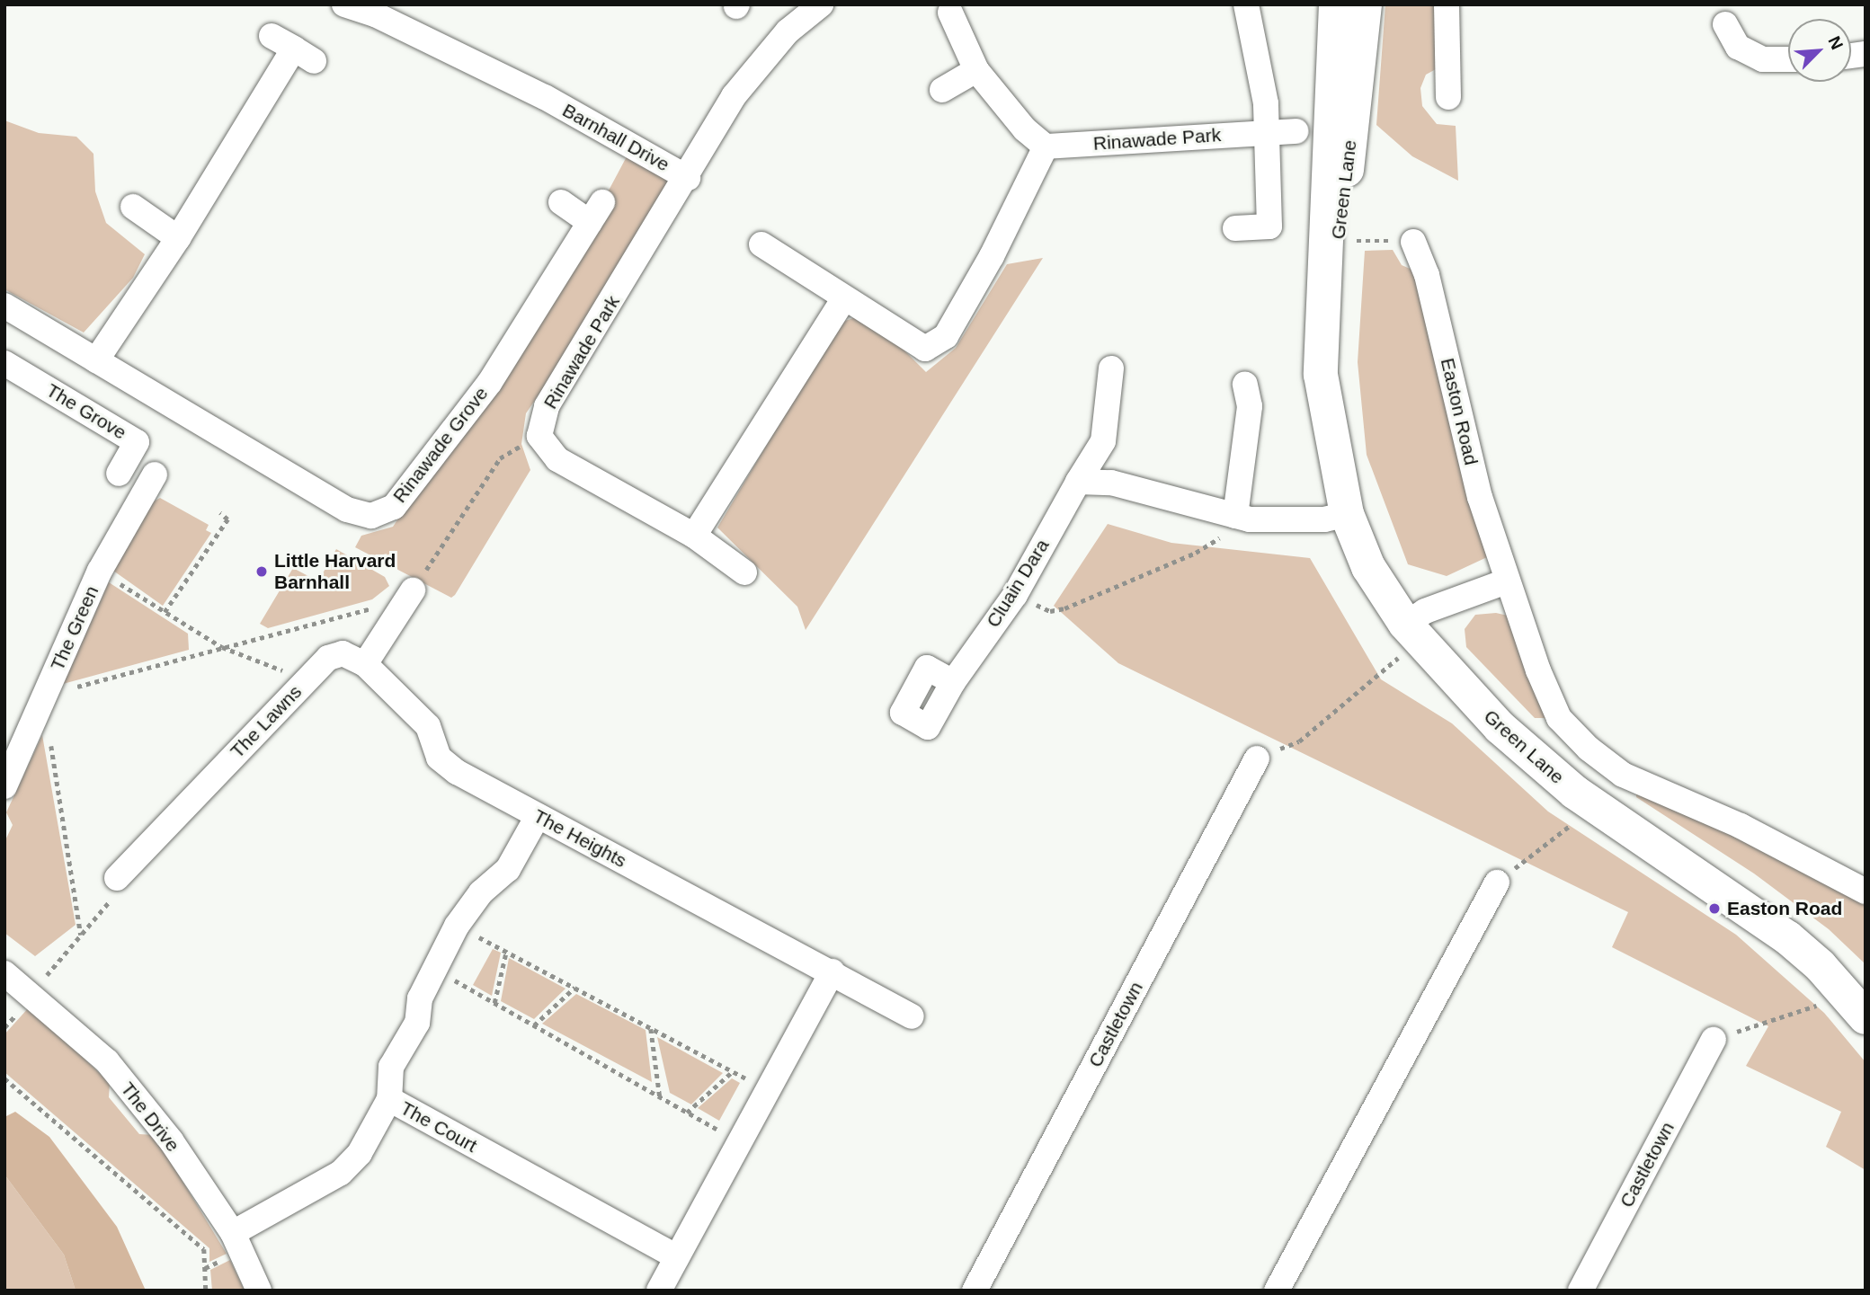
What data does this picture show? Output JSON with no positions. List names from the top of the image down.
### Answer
{
  "streets": {
    "street": [
      "Barnhall Drive",
      "Rinawade Park",
      "Green Lane",
      "The Grove",
      "Easton Road",
      "Rinawade Grove",
      "Cluain Dara",
      "The Green",
      "The Lawns",
      "The Heights",
      "Castletown",
      "The Drive",
      "The Court"
    ]
  },
  "crossings": [
    ["Barnhall Drive", "Rinawade Park"],
    ["The Lawns", "The Heights"],
    ["The Heights", "The Court"]
  ],
  "places": ["Little Harvard Barnhall", "Easton Road"],
  "north": "top right"
}
